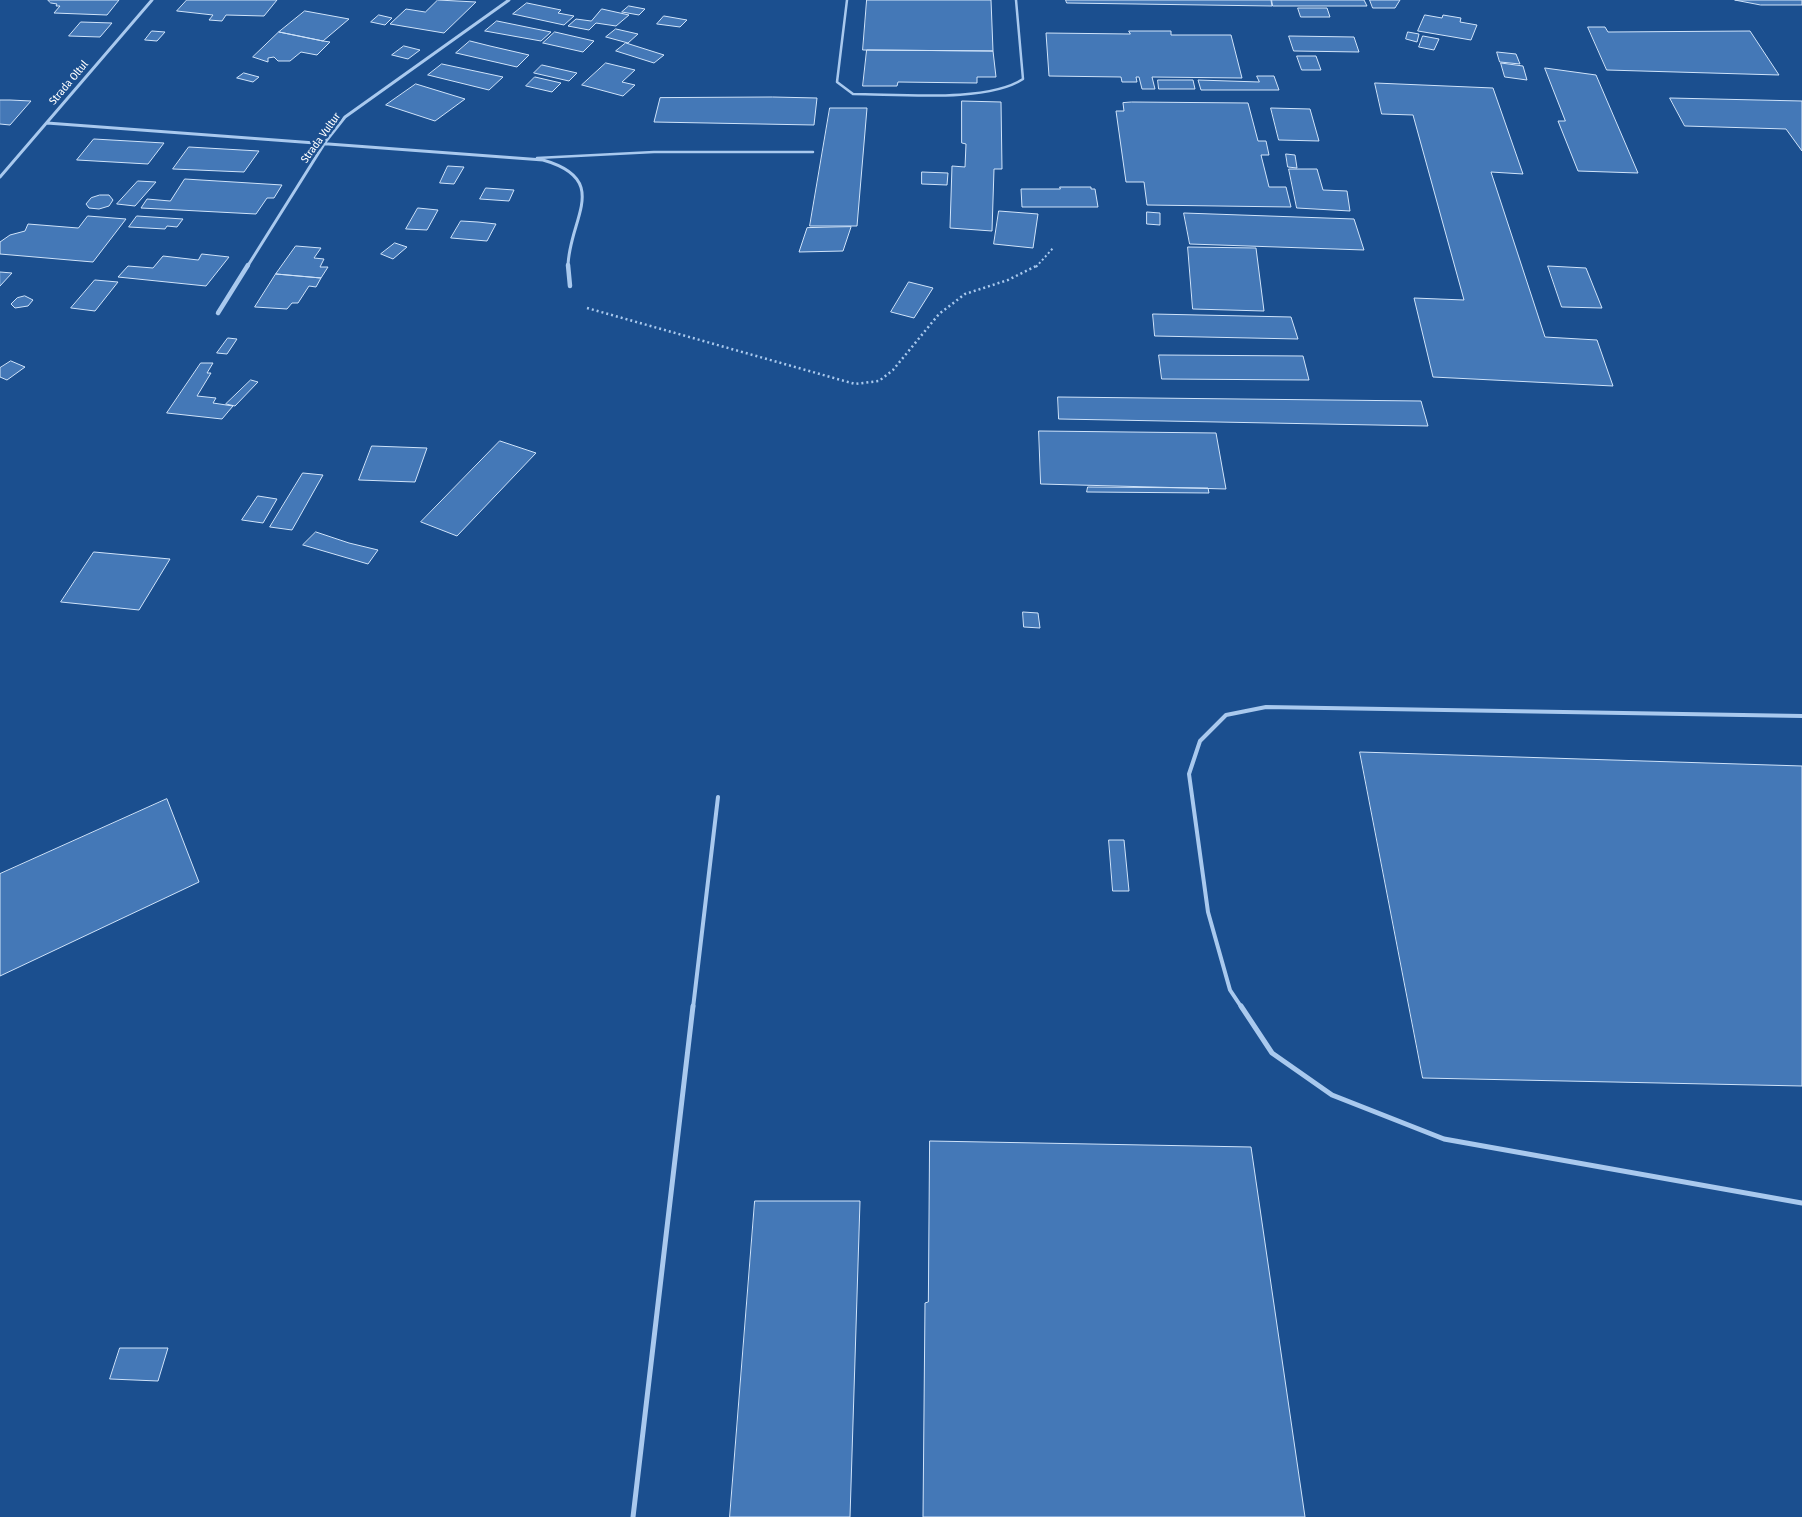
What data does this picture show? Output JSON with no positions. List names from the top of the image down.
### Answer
{
  "streets": {
    "street": ["Strada Oltul", "Strada Vultur"]
  }
}
